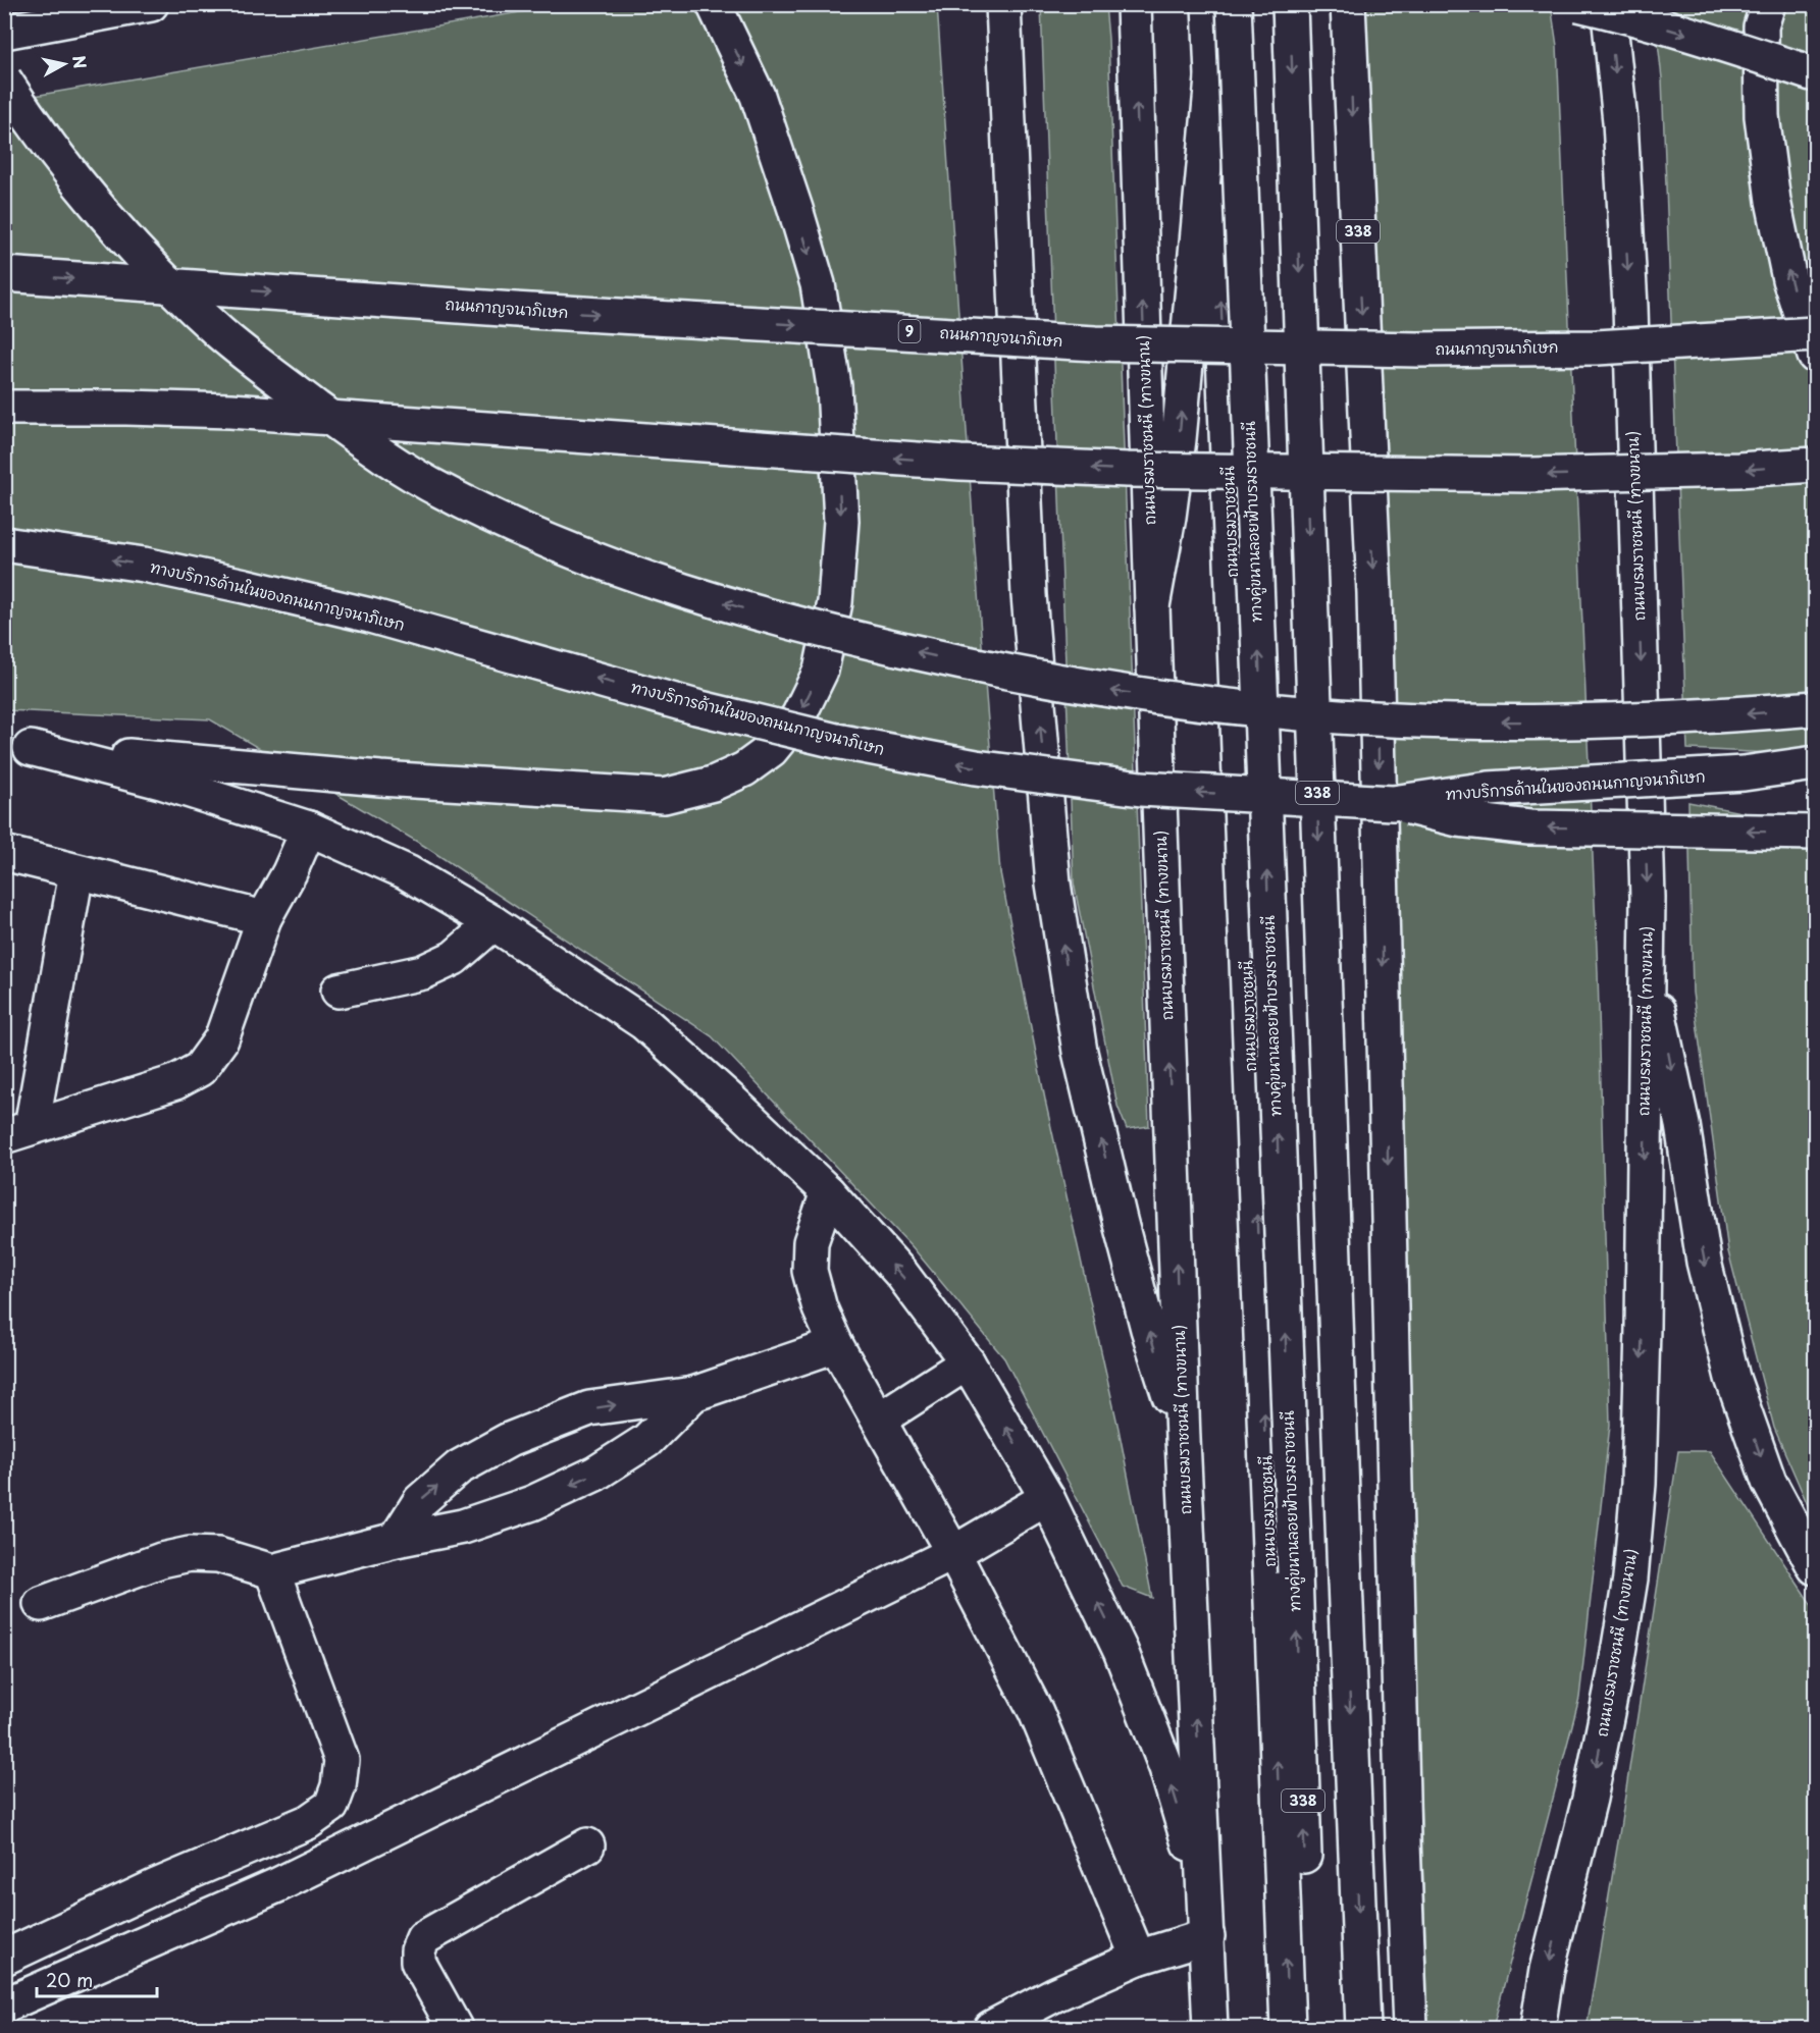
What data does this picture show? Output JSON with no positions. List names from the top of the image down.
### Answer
{
  "streets": {
    "main road": [
      "338",
      "ถนนกาญจนาภิเษก",
      "9",
      "ถนนบรมราชชนนี (ทางขนาน)",
      "ถนนบรมราชชนนี",
      "ทางคู่ขนานลอยฟ้าบรมราชชนนี",
      "ทางบริการด้านในของถนนกาญจนาภิเษก"
    ]
  },
  "scale_bar": "20 m",
  "north": "right"
}
